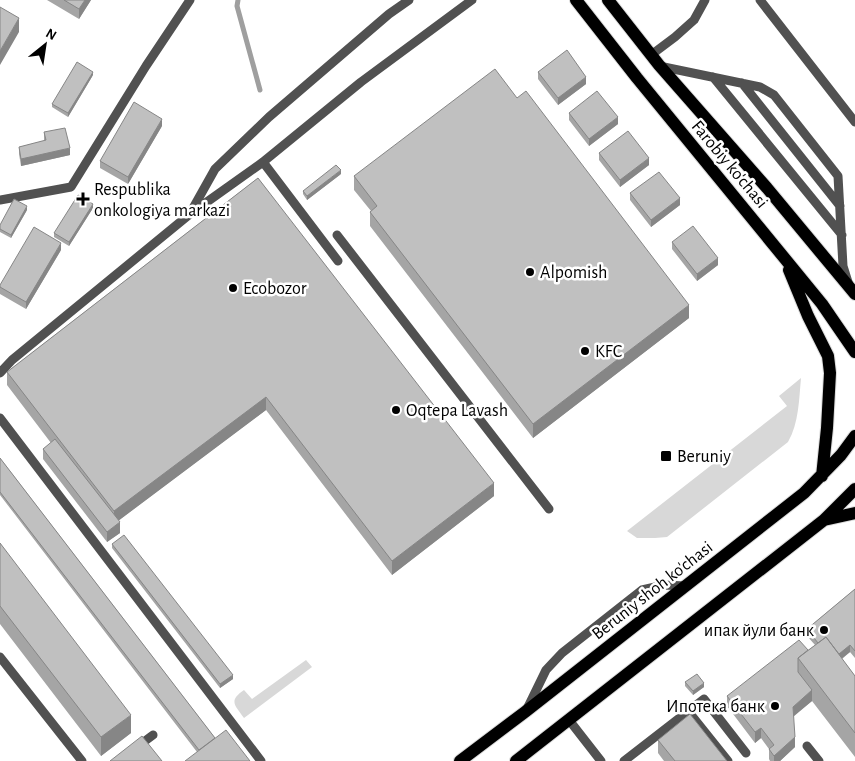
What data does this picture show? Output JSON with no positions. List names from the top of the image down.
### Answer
{
  "streets": {
    "main road": ["Farobiy ko'chasi", "Beruniy shoh ko'chasi"]
  },
  "places": {
    "health": ["Respublika onkologiya markazi"],
    "other": [
      "Alpomish",
      "Ecobozor",
      "KFC",
      "Oqtepa Lavash",
      "ипак йули банк",
      "Ипотека банк"
    ],
    "transit": ["Beruniy"]
  },
  "north": "top right"
}
